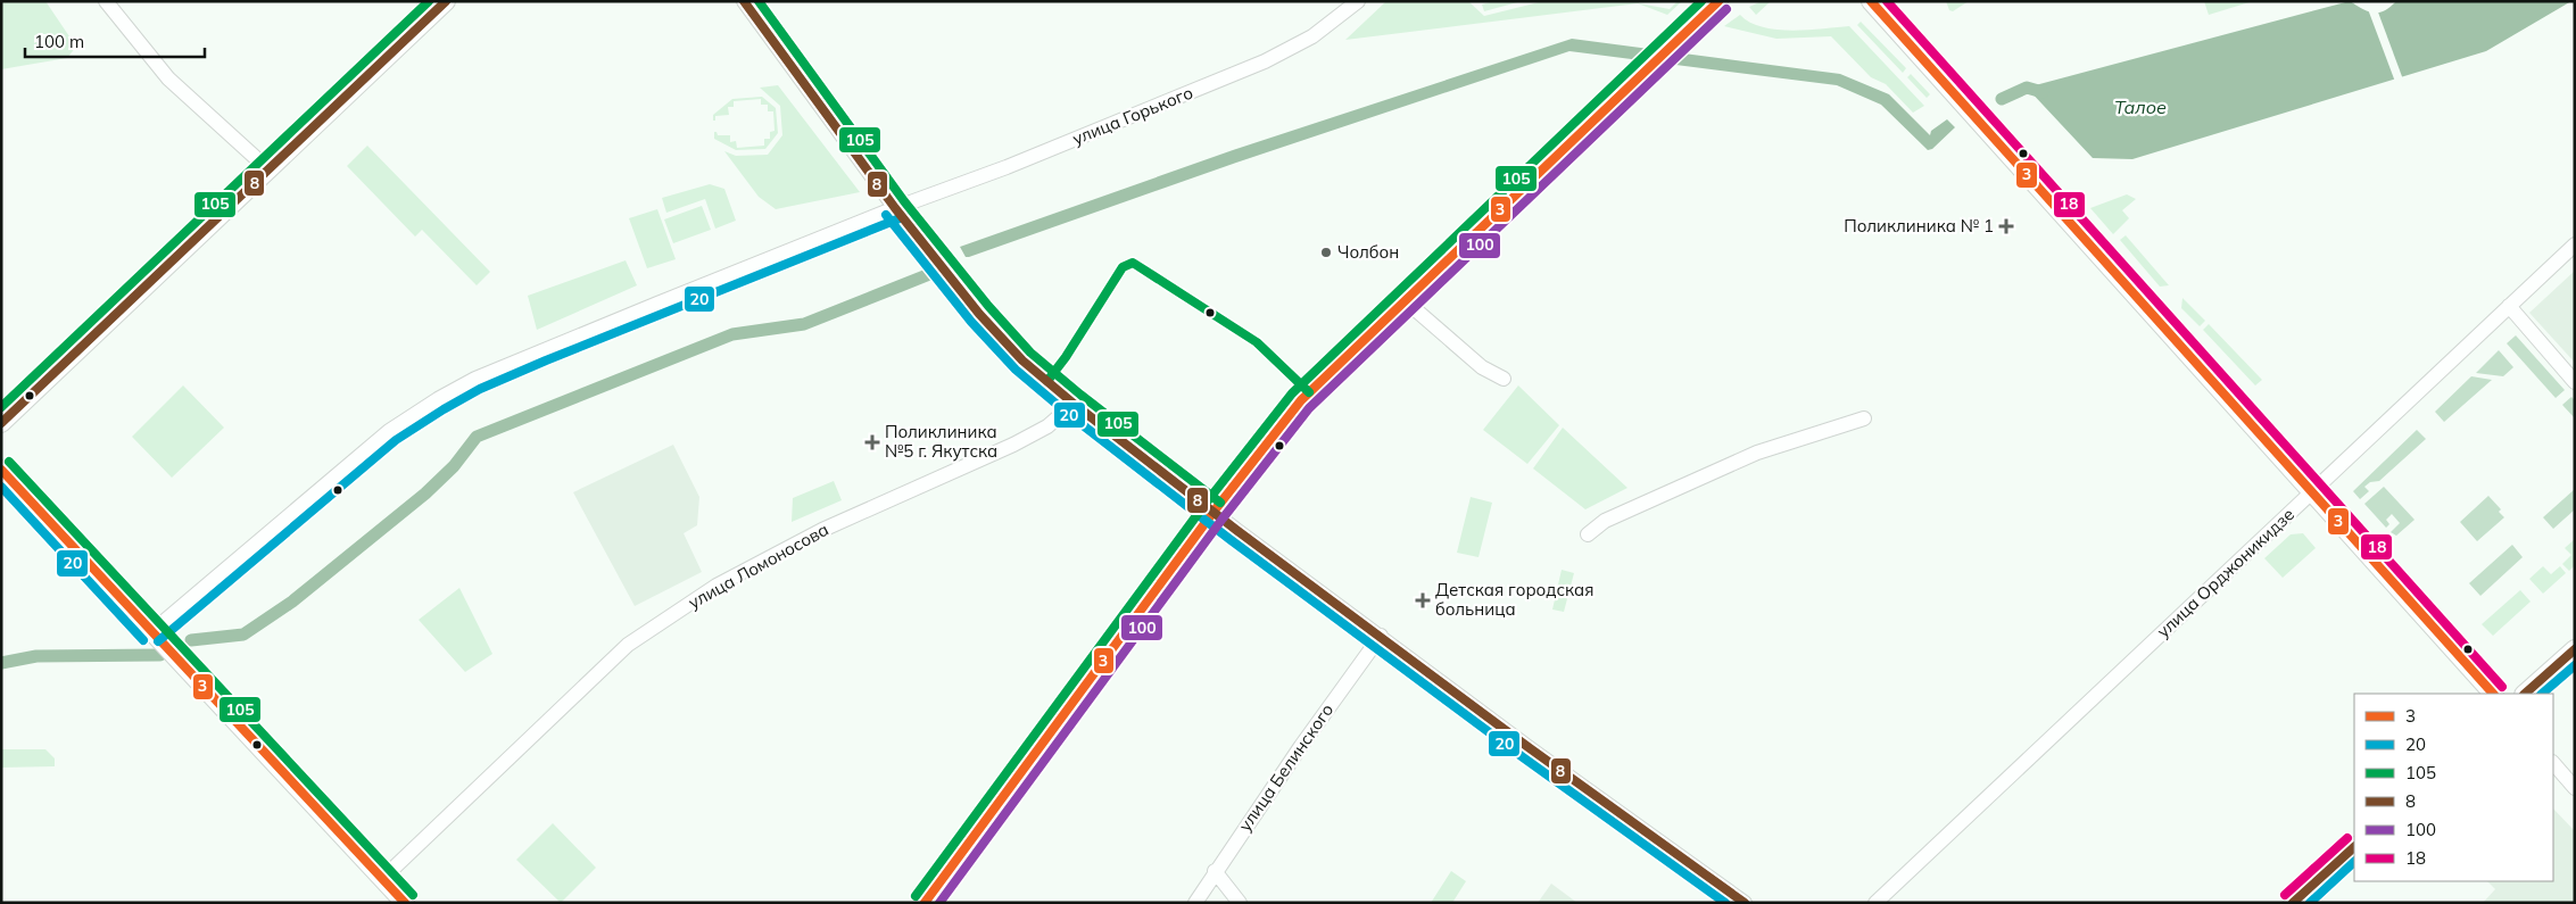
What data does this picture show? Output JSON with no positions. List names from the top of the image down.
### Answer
{
  "streets": {
    "street": [
      "улица Горького",
      "улица Ломоносова",
      "улица Орджоникидзе",
      "улица Белинского"
    ]
  },
  "water": ["Талое"],
  "places": {
    "health": ["Поликлиника № 1", "Поликлиника №5 г. Якутска", "Детская городская больница"],
    "other": ["Чолбон"]
  },
  "lines": [
    "transit line 3",
    "transit line 105",
    "transit line 8",
    "transit line 18",
    "transit line 100",
    "transit line 20"
  ],
  "legend": [
    "3",
    "20",
    "105",
    "8",
    "100",
    "18"
  ],
  "scale_bar": "100 m"
}
